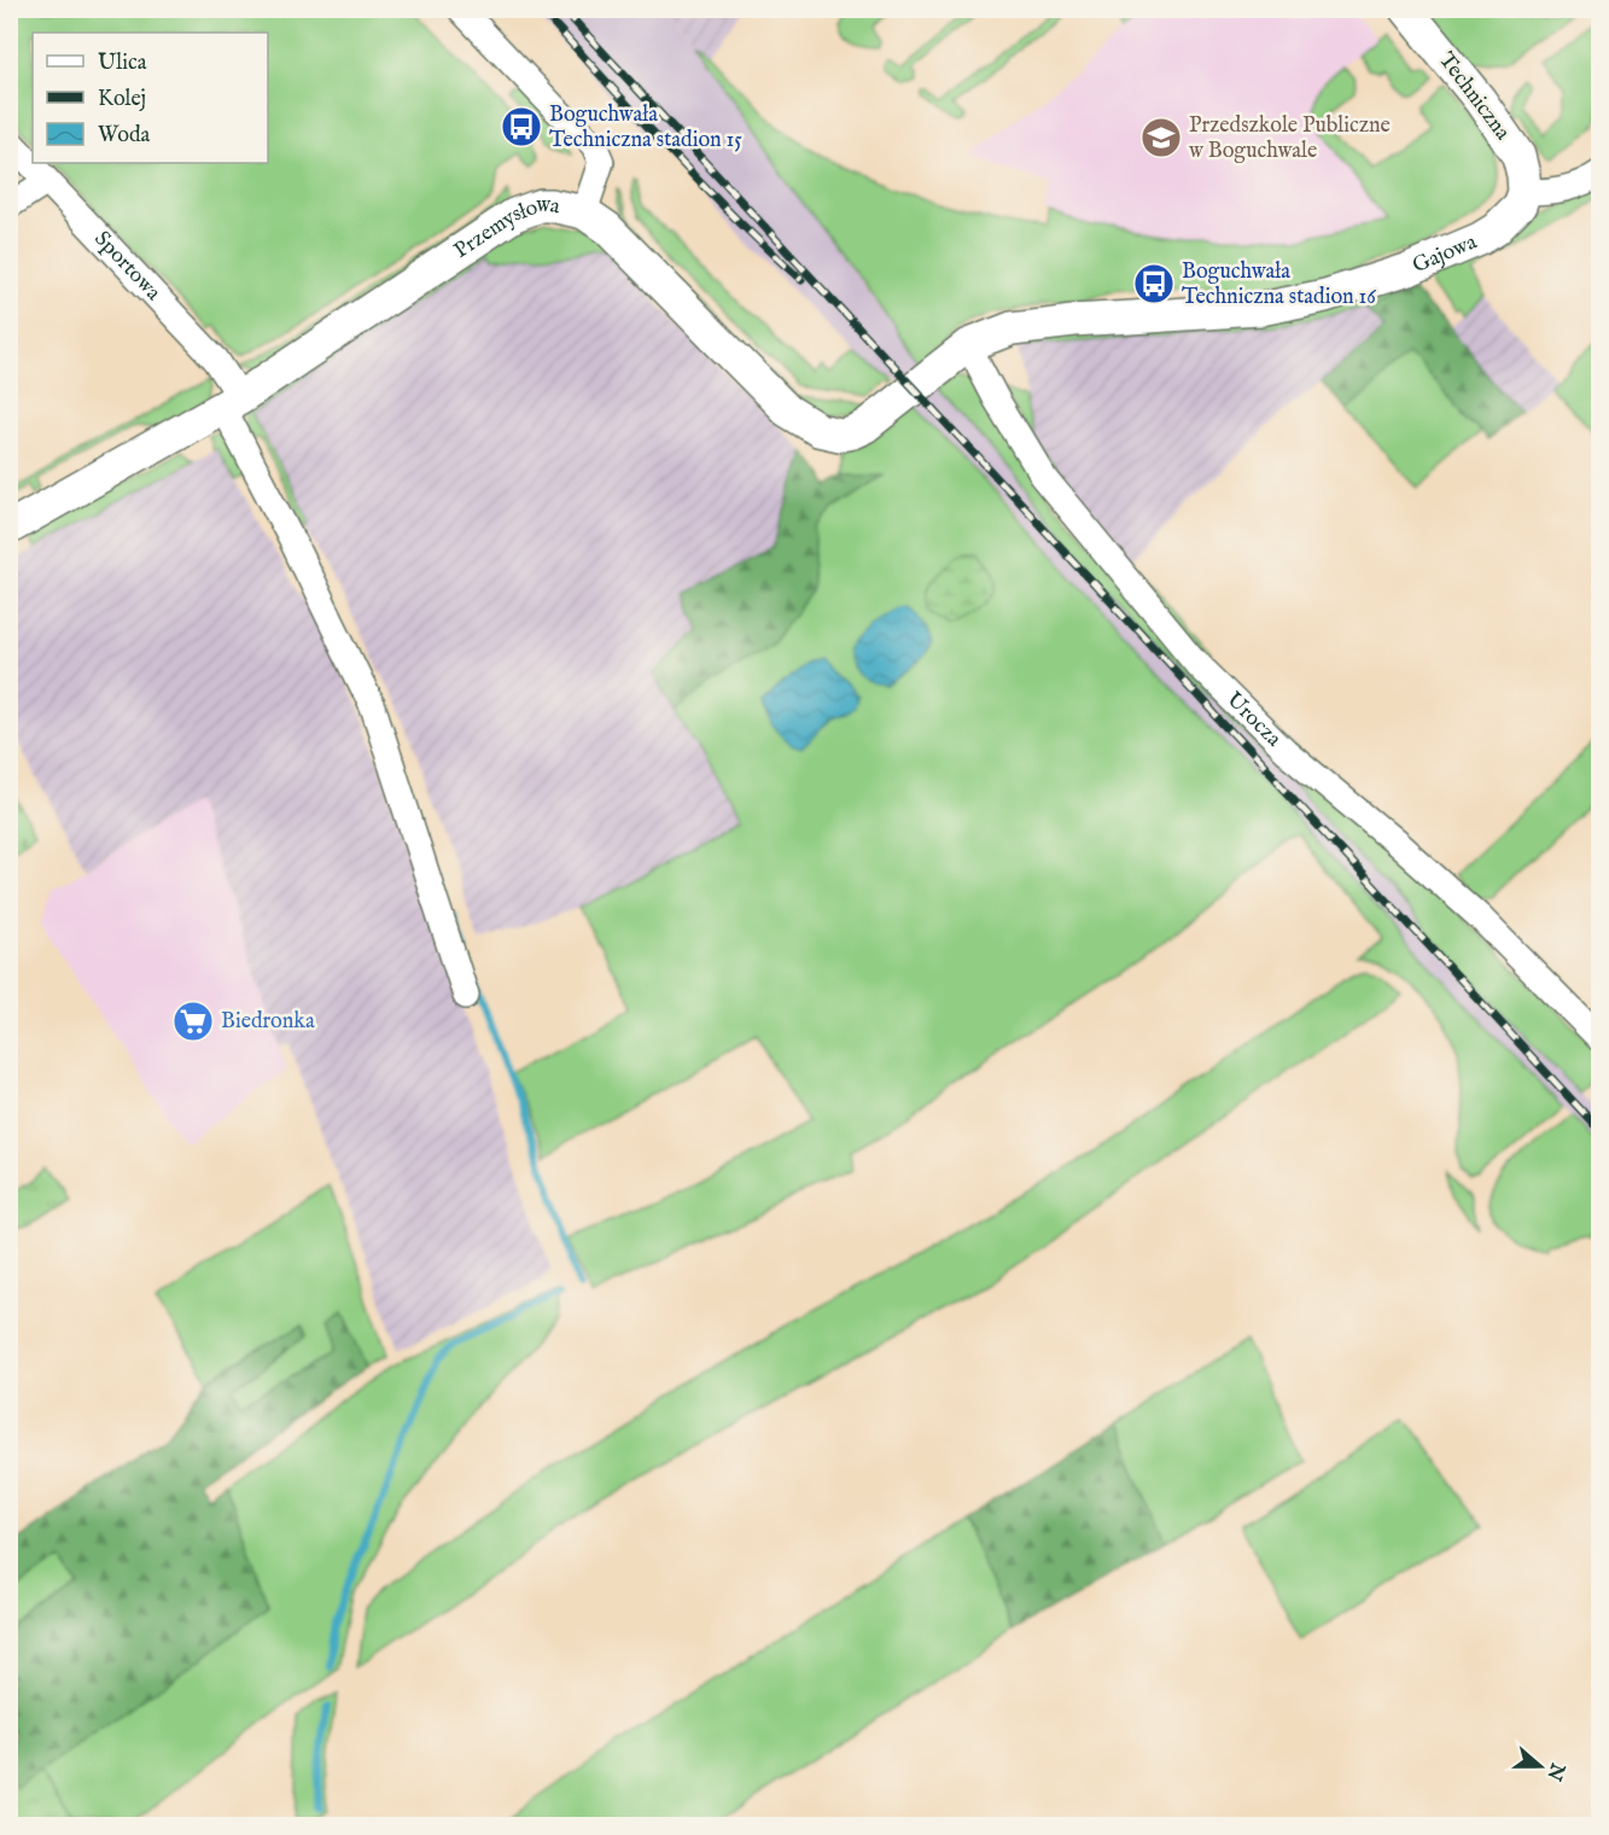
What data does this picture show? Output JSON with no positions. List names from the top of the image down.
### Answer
{
  "streets": {
    "street": [
      "Techniczna",
      "Przemysłowa",
      "Gajowa",
      "Sportowa",
      "Urocza"
    ]
  },
  "crossings": [
    ["Techniczna", "Gajowa"],
    ["Przemysłowa", "Gajowa"],
    ["Przemysłowa", "Sportowa"],
    ["Przemysłowa", "Urocza"],
    ["Gajowa", "Urocza"]
  ],
  "places": {
    "bus stop": ["Boguchwała Techniczna stadion 15", "Boguchwała Techniczna stadion 16"],
    "school or university": ["Przedszkole Publiczne w Boguchwale"],
    "supermarket": ["Biedronka"]
  },
  "legend": ["Ulica", "Kolej", "Woda"],
  "north": "right"
}
